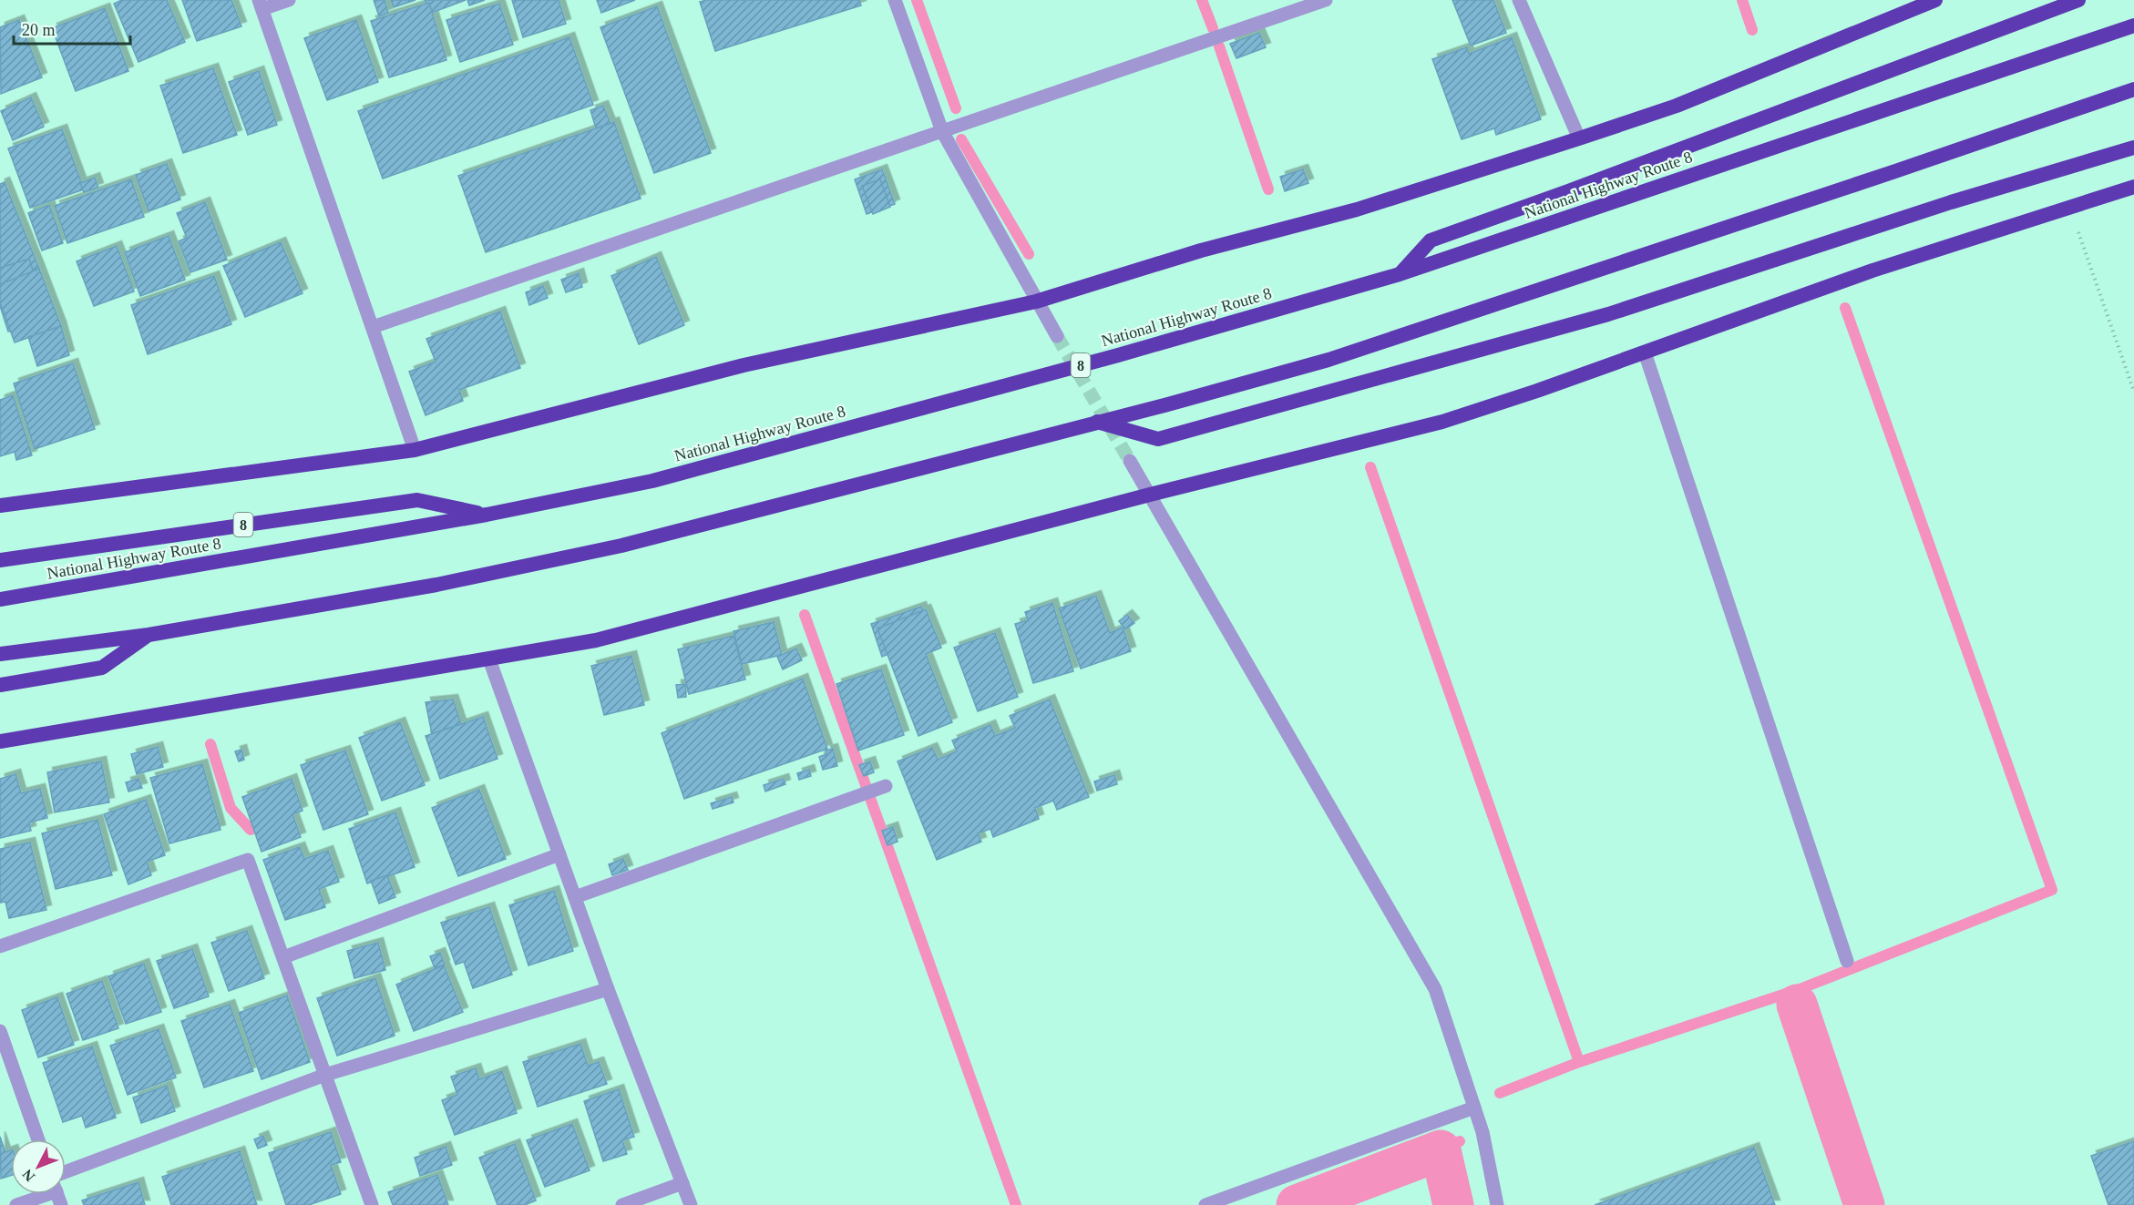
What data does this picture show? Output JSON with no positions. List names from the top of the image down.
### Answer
{
  "streets": {
    "highway": ["National Highway Route 8", "8"]
  },
  "crossings": [
    ["National Highway Route 8", "8"]
  ],
  "scale_bar": "20 m",
  "north": "bottom left"
}
